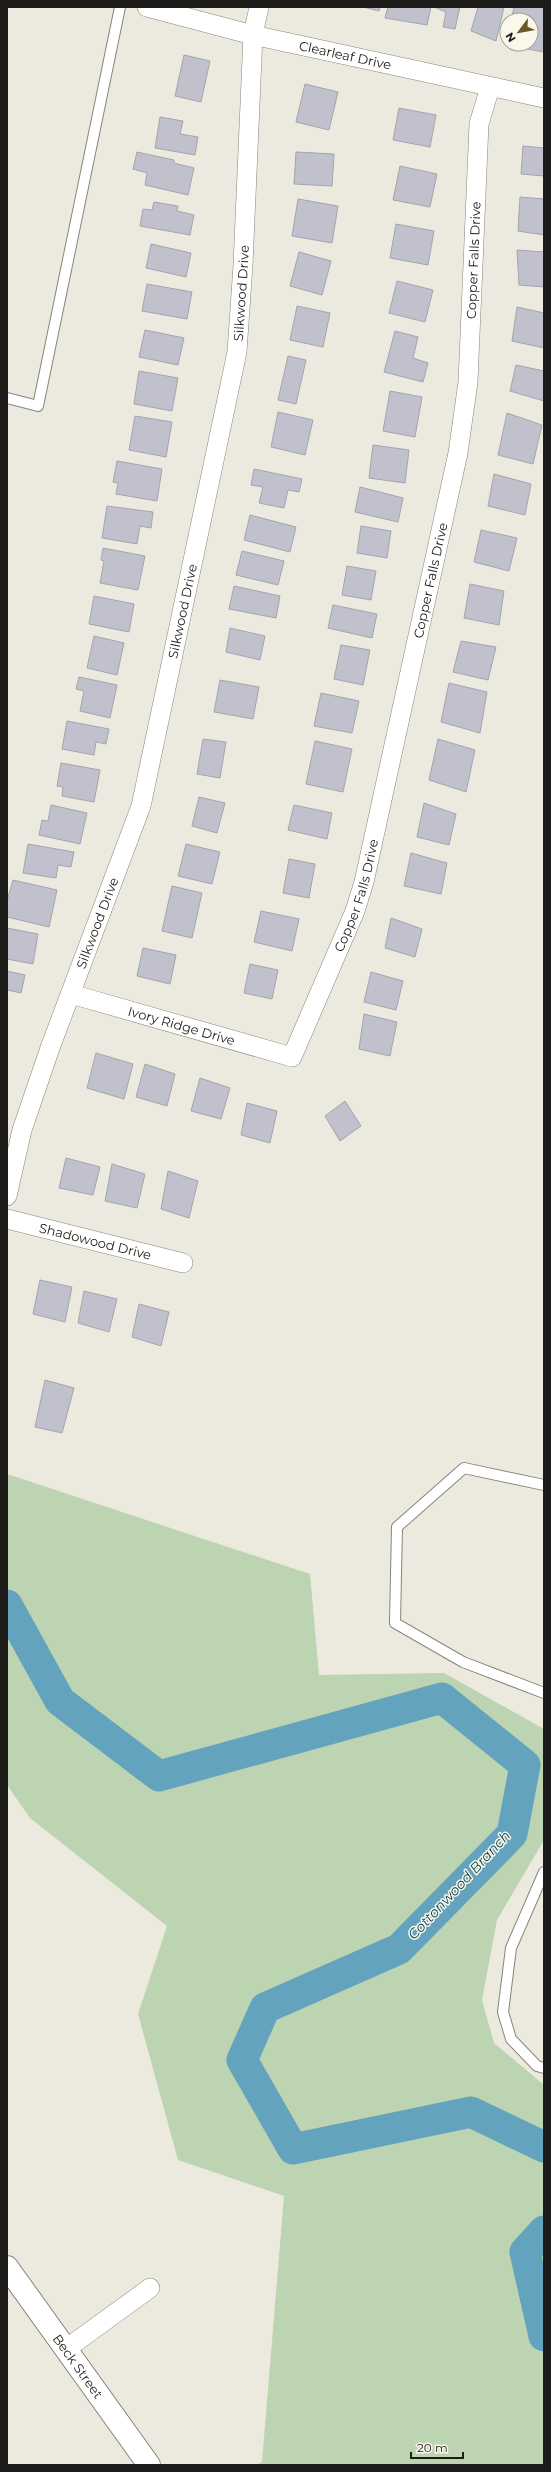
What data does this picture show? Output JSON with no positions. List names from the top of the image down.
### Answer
{
  "streets": {
    "street": [
      "Clearleaf Drive",
      "Copper Falls Drive",
      "Silkwood Drive",
      "Ivory Ridge Drive",
      "Shadowood Drive",
      "Beck Street"
    ]
  },
  "crossings": [
    ["Clearleaf Drive", "Copper Falls Drive"],
    ["Clearleaf Drive", "Silkwood Drive"],
    ["Copper Falls Drive", "Ivory Ridge Drive"],
    ["Silkwood Drive", "Ivory Ridge Drive"]
  ],
  "water": ["Cottonwood Branch"],
  "scale_bar": "20 m",
  "north": "bottom left"
}
